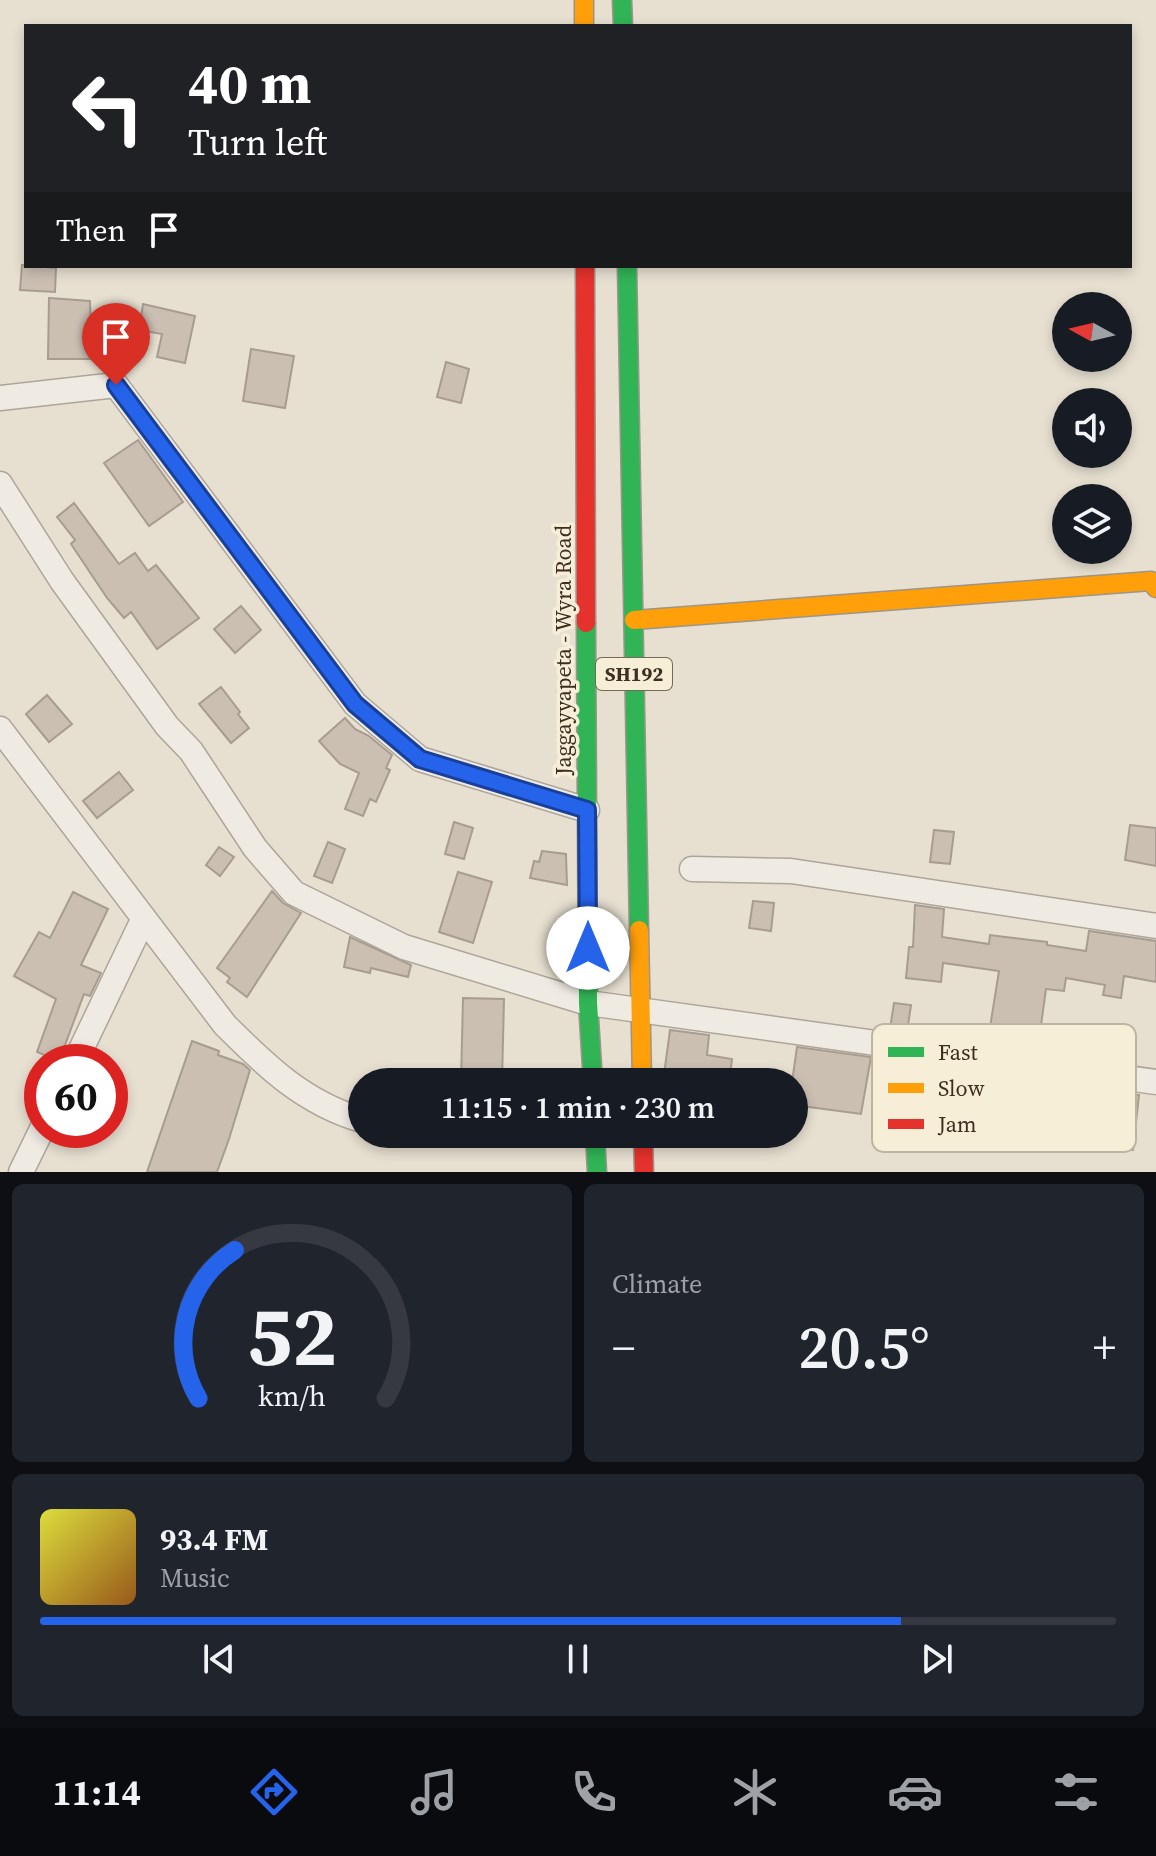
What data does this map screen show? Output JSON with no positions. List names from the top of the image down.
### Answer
{
  "streets": {
    "main road": ["Jaggayyapeta - Wyra Road", "SH192"]
  },
  "legend": ["Fast", "Slow", "Jam"],
  "north": "left",
  "page": {
    "turn": ["40 m", "Turn left"],
    "then": "Then",
    "limit": "60",
    "trip": "11:15 · 1 min · 230 m",
    "tile": "Climate",
    "heat": ["−", "20.5°", "+"],
    "song": ["93.4 FM", "Music"],
    "tabs": "11:14",
    "gauge": ["52", "km/h"]
  }
}
